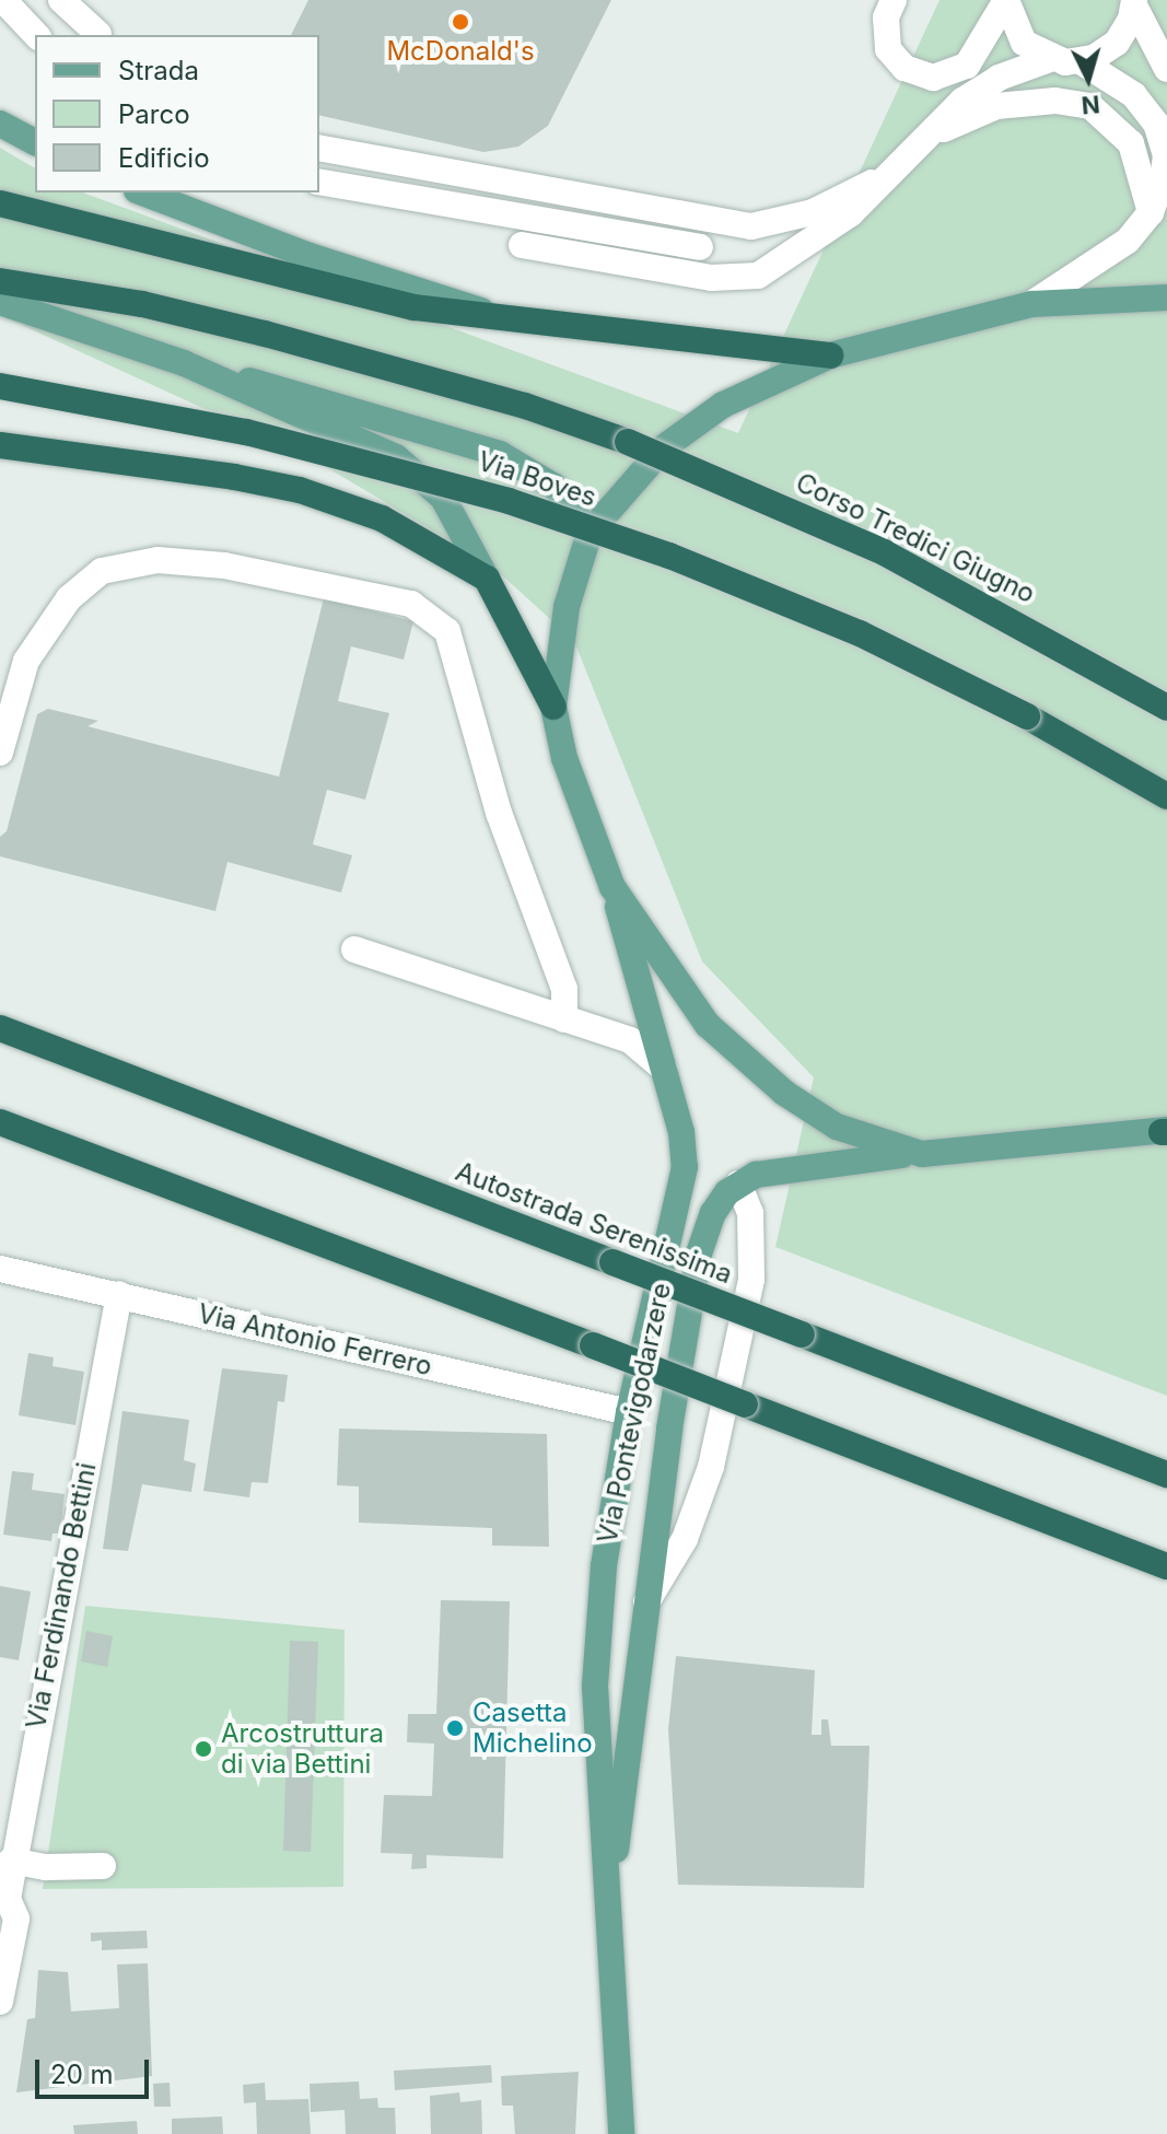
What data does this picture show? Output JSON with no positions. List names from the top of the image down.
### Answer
{
  "streets": {
    "highway": ["Via Boves", "Corso Tredici Giugno", "Autostrada Serenissima"],
    "main road": ["Via Pontevigodarzere"],
    "street": ["Via Antonio Ferrero", "Via Ferdinando Bettini"]
  },
  "crossings": [
    ["Via Antonio Ferrero", "Via Pontevigodarzere"],
    ["Via Antonio Ferrero", "Via Ferdinando Bettini"]
  ],
  "places": ["McDonald's", "Casetta Michelino", "Arcostruttura di via Bettini"],
  "legend": ["Strada", "Parco", "Edificio"],
  "scale_bar": "20 m",
  "north": "bottom"
}
